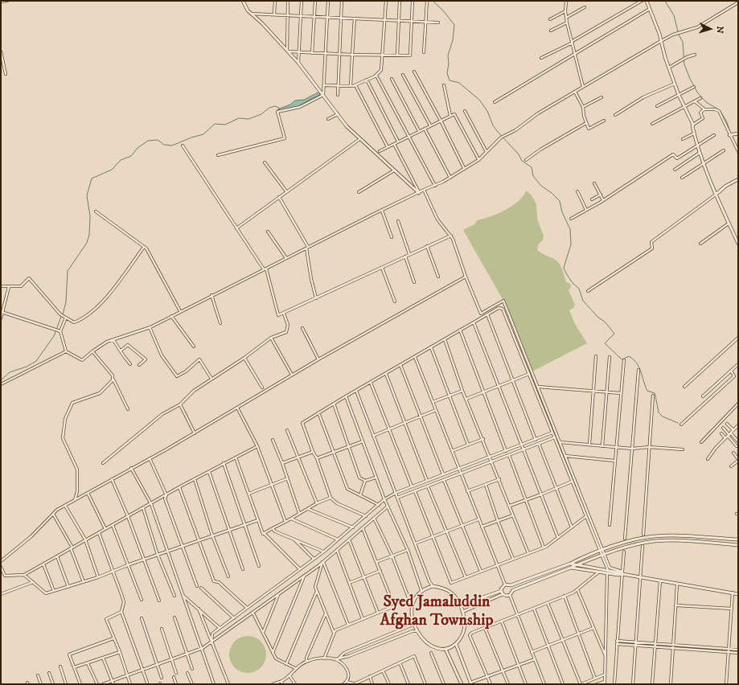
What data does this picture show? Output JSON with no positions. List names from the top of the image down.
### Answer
{
  "districts": ["Syed Jamaluddin Afghan Township"],
  "north": "right"
}
